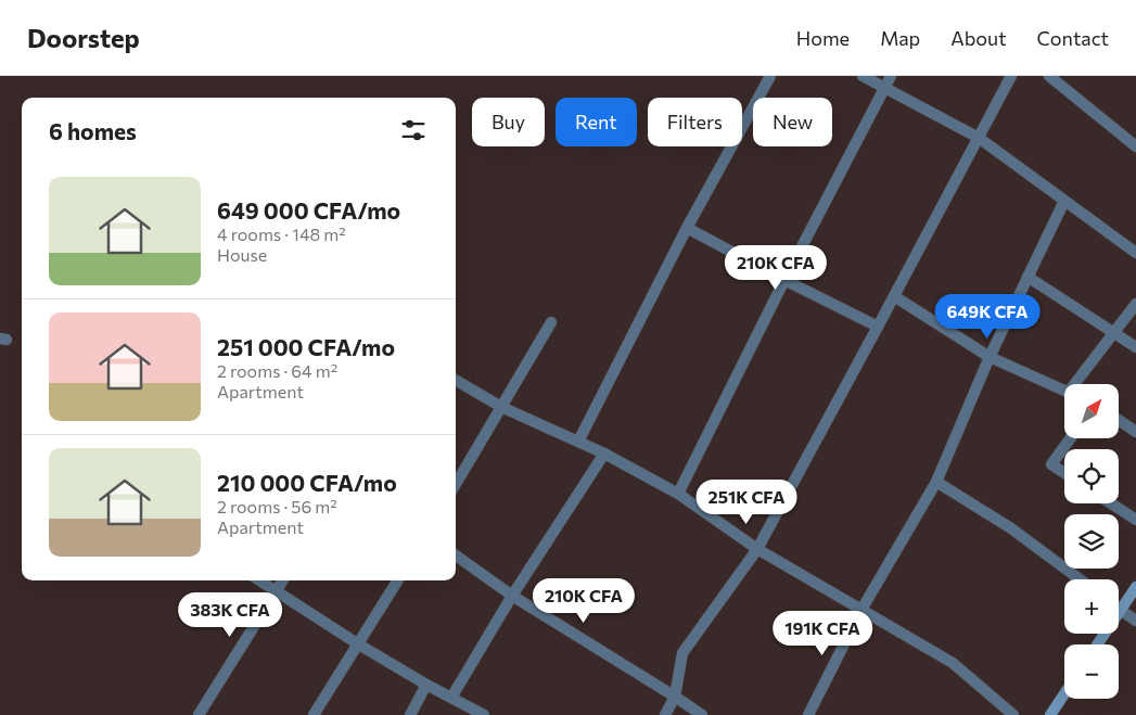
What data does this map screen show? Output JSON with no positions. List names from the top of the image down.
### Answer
{
  "north": "top right",
  "page": {
    "header": "Doorstep",
    "nav": [
      "Home",
      "Map",
      "About",
      "Contact"
    ],
    "chip": [
      "Buy",
      "Rent",
      "Filters",
      "New"
    ],
    "heading": "6 homes",
    "list": [
      {
        "name": "649 000 CFA/mo",
        "note": "4 rooms · 148 m² · House"
      },
      {
        "name": "251 000 CFA/mo",
        "note": "2 rooms · 64 m² · Apartment"
      },
      {
        "name": "210 000 CFA/mo",
        "note": "2 rooms · 56 m² · Apartment"
      }
    ],
    "price": [
      "210K CFA",
      "649K CFA",
      "251K CFA",
      "210K CFA",
      "383K CFA",
      "191K CFA"
    ],
    "map_buttons": ["+", "−"]
  }
}
